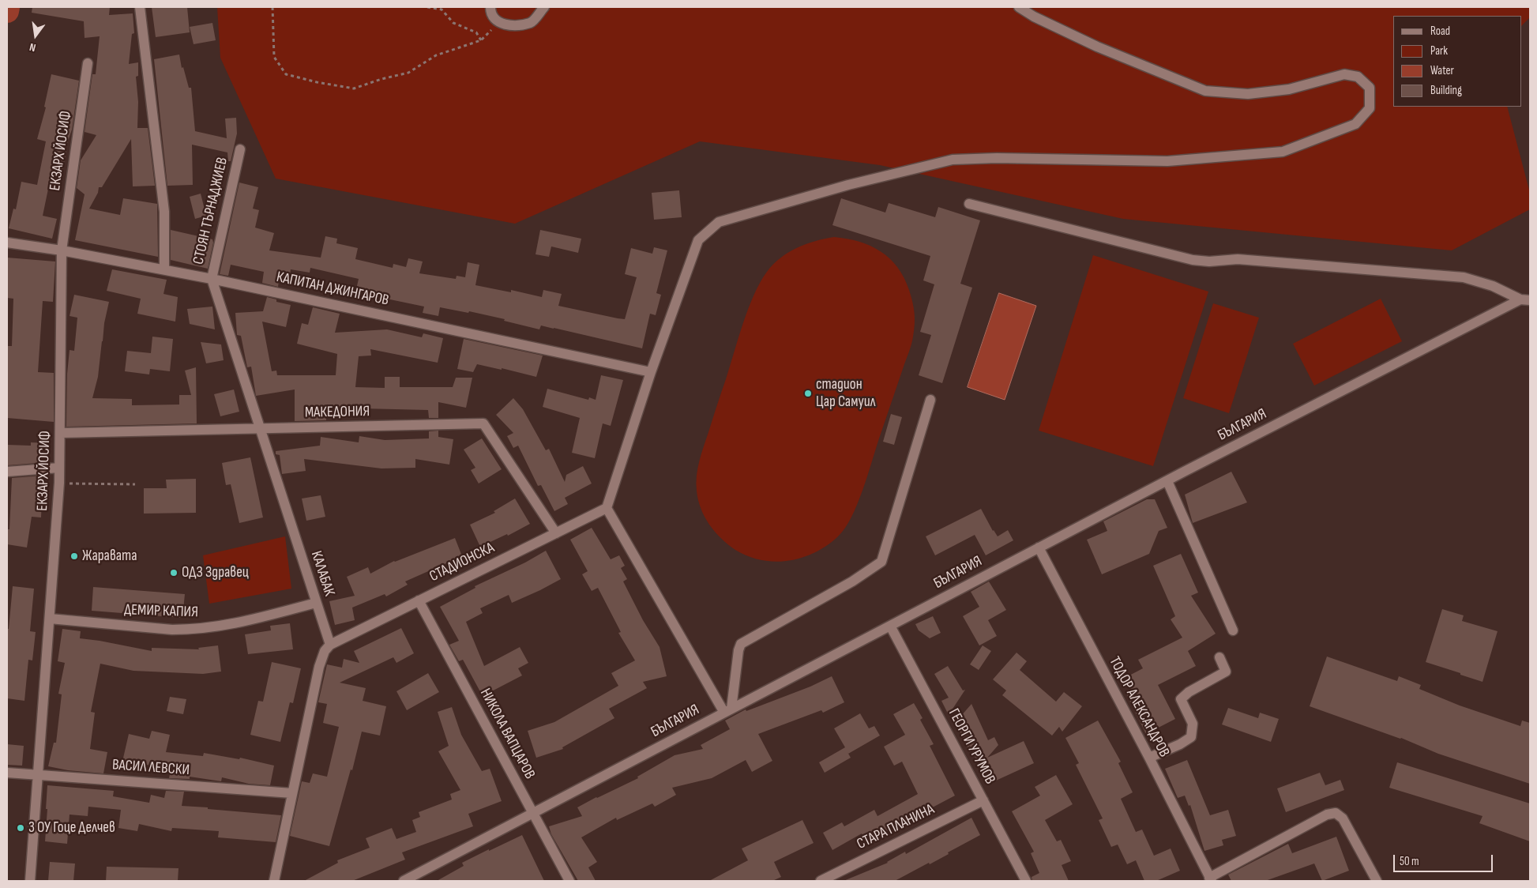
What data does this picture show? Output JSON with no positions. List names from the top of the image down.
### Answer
{
  "streets": {
    "street": [
      "ЕКЗАРХ ЙОСИФ",
      "СТОЯН ТЪРНАДЖИЕВ",
      "КАПИТАН ДЖИНГАРОВ",
      "МАКЕДОНИЯ",
      "БЪЛГАРИЯ",
      "СТАДИОНСКА",
      "КАЛАБАК",
      "ДЕМИР КАПИЯ",
      "ТОДОР АЛЕКСАНДРОВ",
      "НИКОЛА ВАПЦАРОВ",
      "ГЕОРГИ УРУМОВ",
      "ВАСИЛ ЛЕВСКИ",
      "СТАРА ПЛАНИНА"
    ]
  },
  "crossings": [
    ["ЕКЗАРХ ЙОСИФ", "КАПИТАН ДЖИНГАРОВ"],
    ["ЕКЗАРХ ЙОСИФ", "МАКЕДОНИЯ"],
    ["ЕКЗАРХ ЙОСИФ", "ДЕМИР КАПИЯ"],
    ["ЕКЗАРХ ЙОСИФ", "ВАСИЛ ЛЕВСКИ"],
    ["СТОЯН ТЪРНАДЖИЕВ", "КАПИТАН ДЖИНГАРОВ"],
    ["СТОЯН ТЪРНАДЖИЕВ", "КАЛАБАК"],
    ["КАПИТАН ДЖИНГАРОВ", "КАЛАБАК"],
    ["МАКЕДОНИЯ", "СТАДИОНСКА"],
    ["МАКЕДОНИЯ", "КАЛАБАК"],
    ["БЪЛГАРИЯ", "ТОДОР АЛЕКСАНДРОВ"],
    ["БЪЛГАРИЯ", "НИКОЛА ВАПЦАРОВ"],
    ["БЪЛГАРИЯ", "ГЕОРГИ УРУМОВ"],
    ["СТАДИОНСКА", "КАЛАБАК"],
    ["СТАДИОНСКА", "НИКОЛА ВАПЦАРОВ"],
    ["КАЛАБАК", "ДЕМИР КАПИЯ"],
    ["ГЕОРГИ УРУМОВ", "СТАРА ПЛАНИНА"]
  ],
  "places": [
    "стадион Цар Самуил",
    "Жаравата",
    "ОДЗ Здравец",
    "3 ОУ Гоце Делчев"
  ],
  "legend": [
    "Road",
    "Park",
    "Water",
    "Building"
  ],
  "scale_bar": "50 m",
  "north": "bottom"
}
